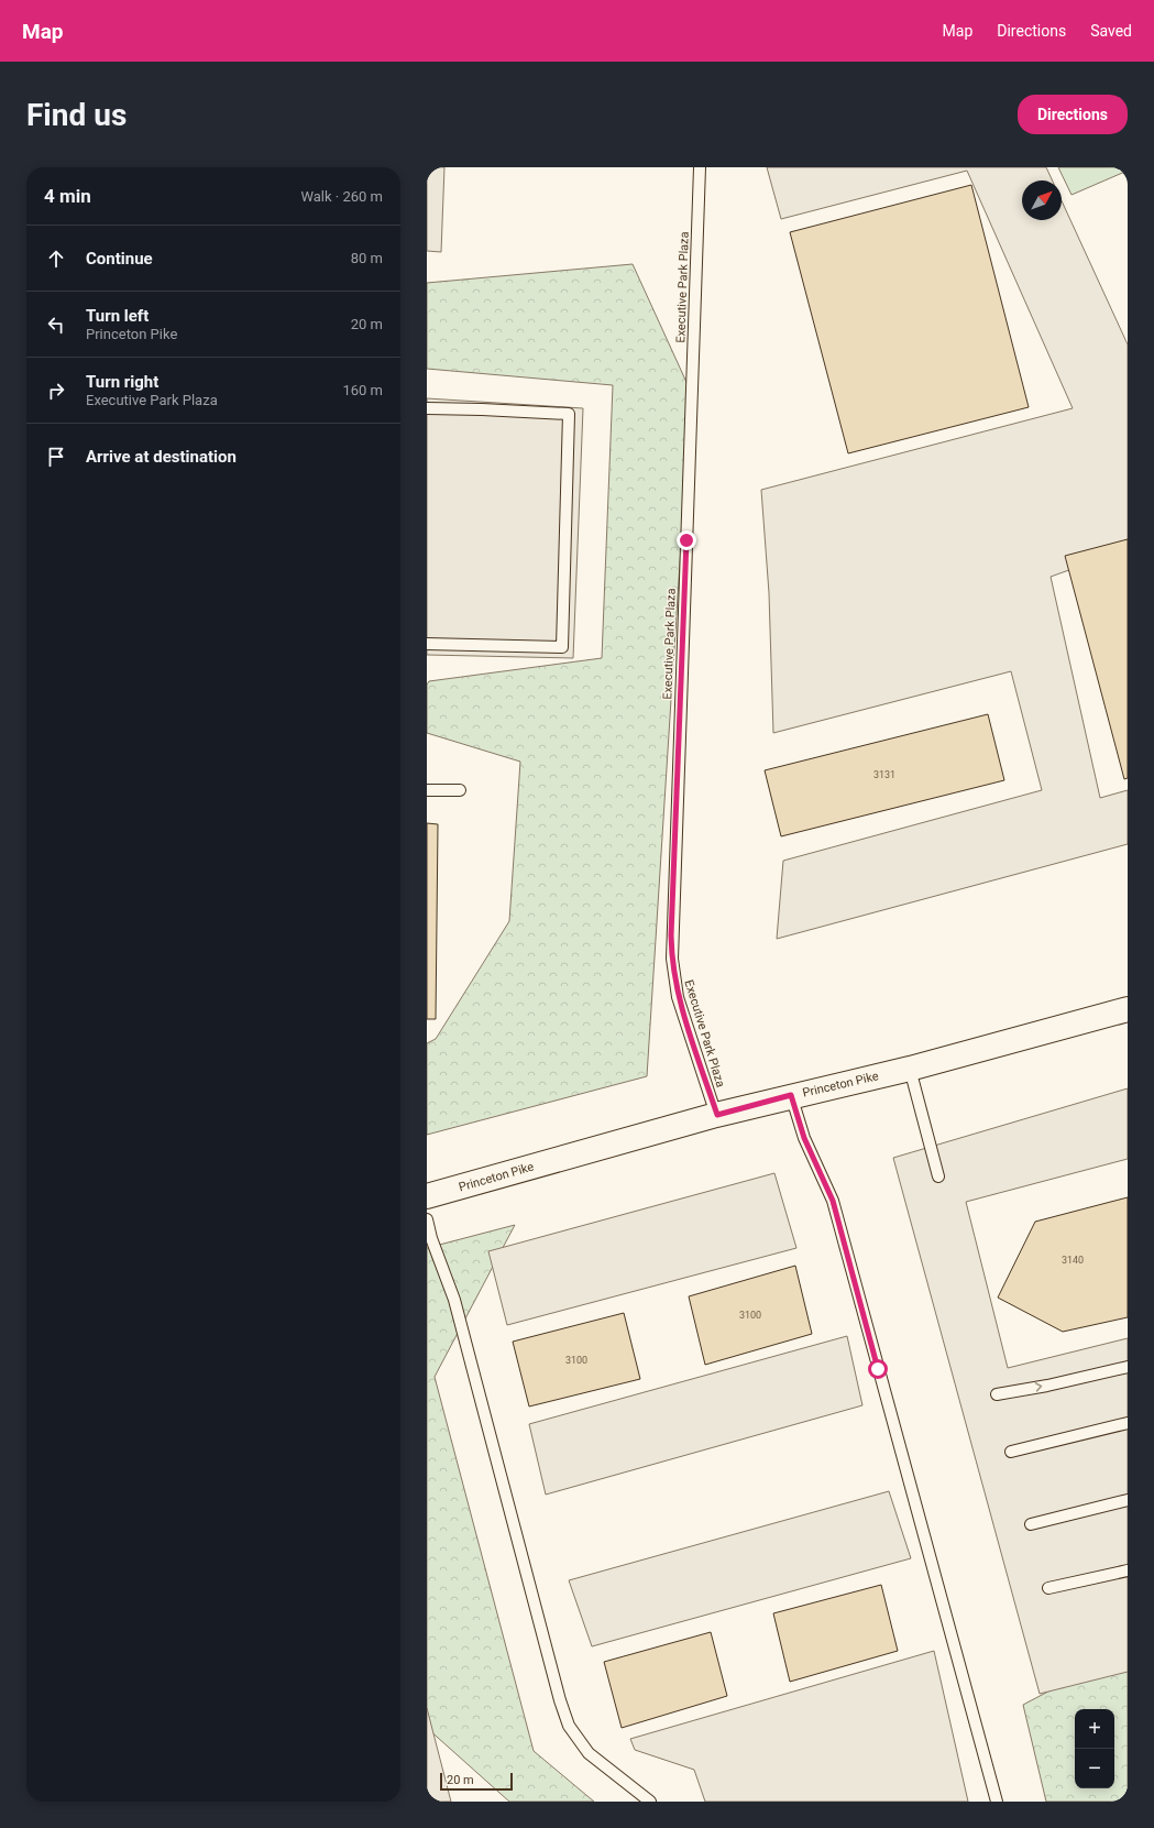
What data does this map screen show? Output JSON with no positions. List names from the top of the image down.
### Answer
{
  "streets": {
    "main road": ["Princeton Pike"],
    "lane": ["Executive Park Plaza"]
  },
  "crossings": [
    ["Executive Park Plaza", "Princeton Pike"]
  ],
  "house_numbers": [
    "3131",
    "3140",
    "3100",
    "3100"
  ],
  "scale_bar": "20 m",
  "north": "top right",
  "page": {
    "header": "Map",
    "nav": ["Map", "Directions", "Saved"],
    "buttons": "Directions",
    "title": "Find us",
    "heading": ["4 min", "Walk · 260 m"],
    "list": [
      ["Continue", "80 m"],
      ["Turn left", "Princeton Pike", "20 m"],
      ["Turn right", "Executive Park Plaza", "160 m"],
      "Arrive at destination"
    ],
    "map_buttons": ["+", "−"],
    "scale": "20 m"
  }
}
